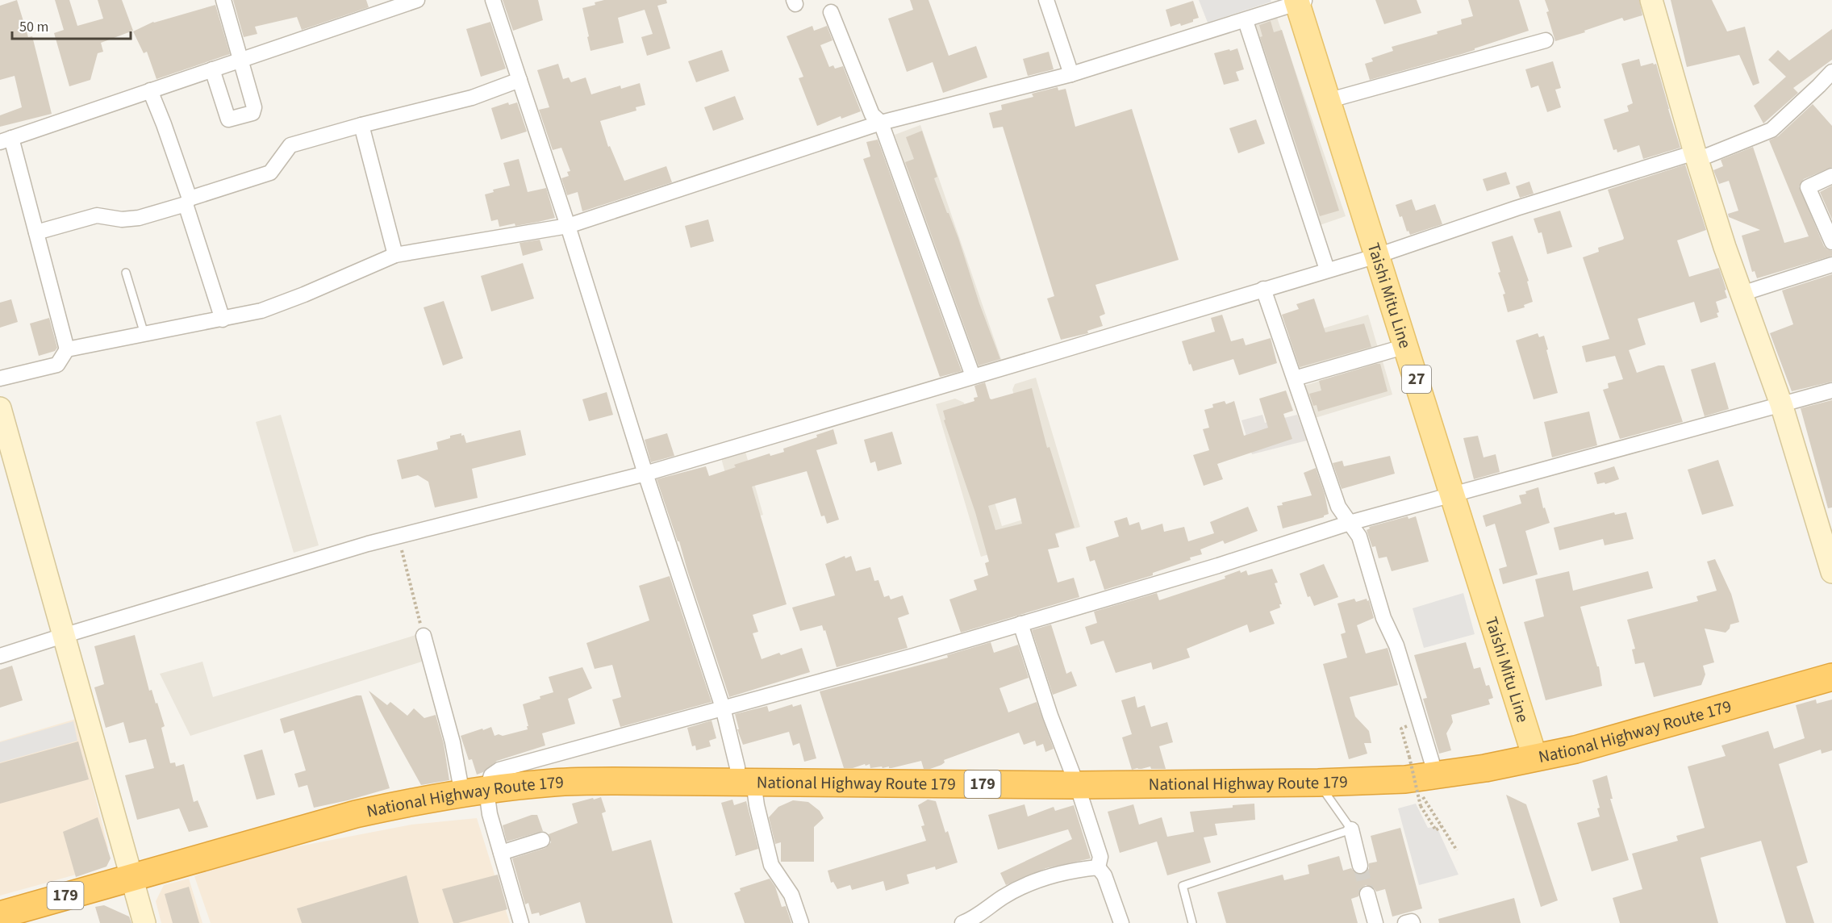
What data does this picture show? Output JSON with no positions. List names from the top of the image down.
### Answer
{
  "streets": {
    "highway": ["National Highway Route 179", "179"],
    "main road": ["Taishi Mitu Line", "27"]
  },
  "crossings": [
    ["Taishi Mitu Line", "National Highway Route 179"]
  ],
  "scale_bar": "50 m"
}
